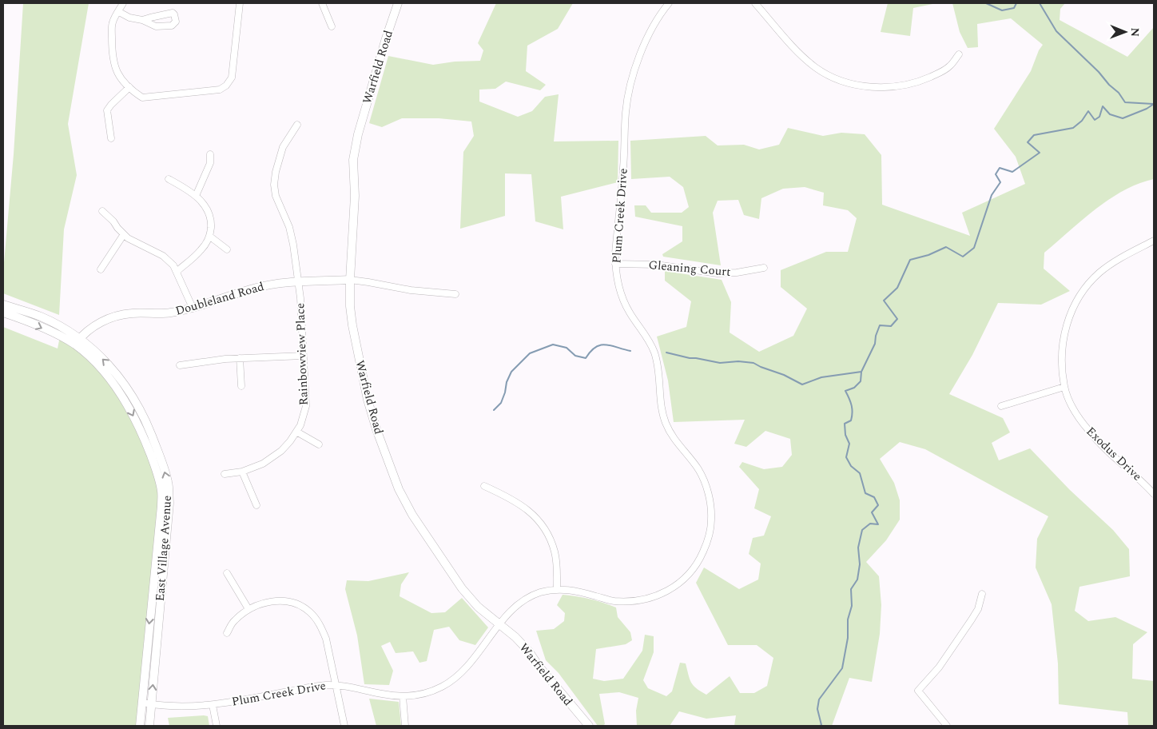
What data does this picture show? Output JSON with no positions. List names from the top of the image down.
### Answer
{
  "streets": {
    "street": [
      "Warfield Road",
      "Plum Creek Drive",
      "Gleaning Court",
      "Doubleland Road",
      "Rainbowview Place",
      "Exodus Drive",
      "East Village Avenue"
    ]
  },
  "crossings": [
    ["Warfield Road", "Plum Creek Drive"],
    ["Warfield Road", "Doubleland Road"],
    ["Plum Creek Drive", "Gleaning Court"],
    ["Plum Creek Drive", "East Village Avenue"],
    ["Doubleland Road", "Rainbowview Place"],
    ["Doubleland Road", "East Village Avenue"]
  ],
  "north": "right"
}
